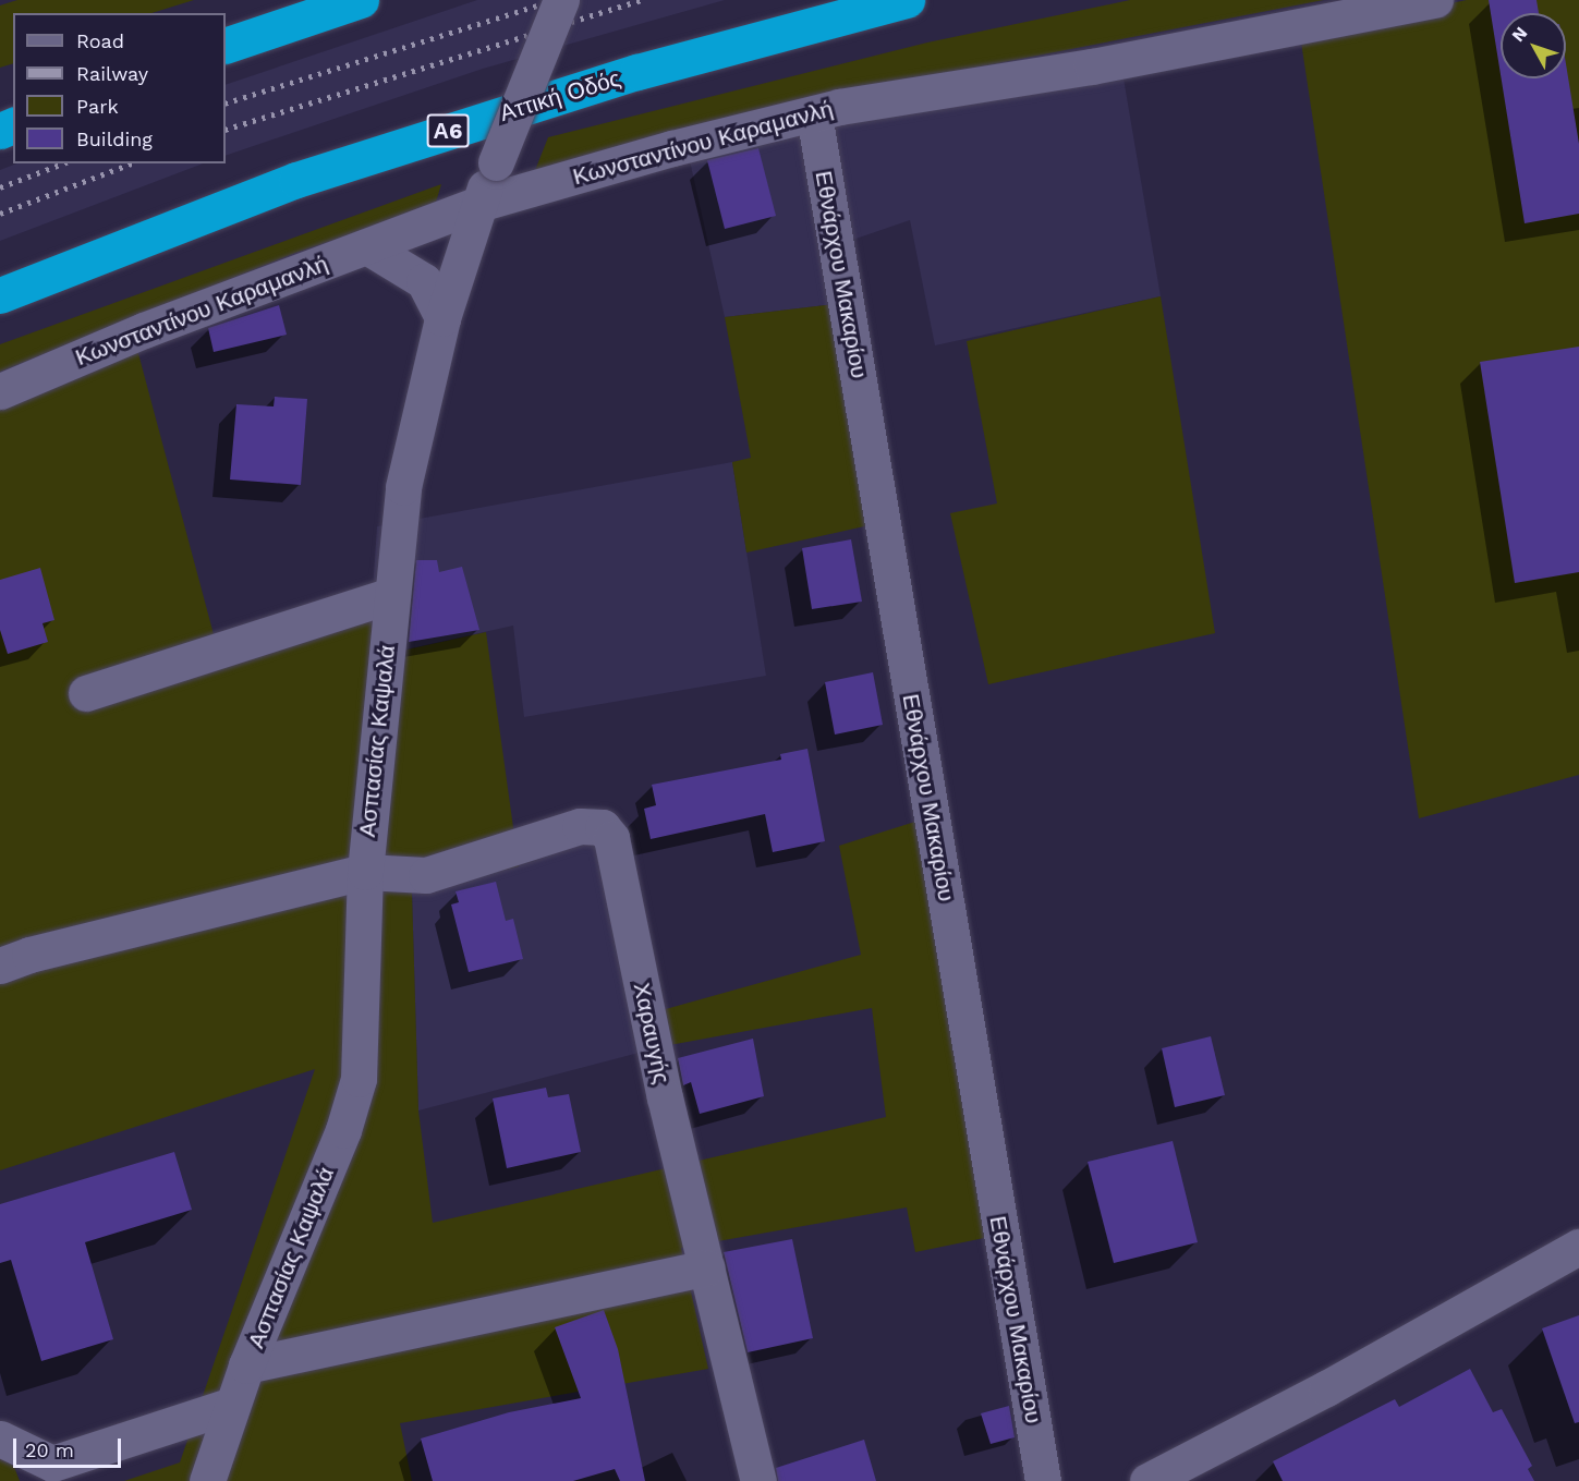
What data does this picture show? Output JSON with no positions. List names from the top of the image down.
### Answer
{
  "streets": {
    "highway": ["Αττική Οδός", "Α6"],
    "street": [
      "Κωνσταντίνου Καραμανλή",
      "Εθνάρχου Μακαρίου",
      "Ασπασίας Καψαλά",
      "Χαραυγής"
    ]
  },
  "crossings": [
    ["Κωνσταντίνου Καραμανλή", "Εθνάρχου Μακαρίου"],
    ["Κωνσταντίνου Καραμανλή", "Ασπασίας Καψαλά"],
    ["Ασπασίας Καψαλά", "Χαραυγής"]
  ],
  "legend": [
    "Road",
    "Railway",
    "Park",
    "Building"
  ],
  "scale_bar": "20 m",
  "north": "top left"
}
